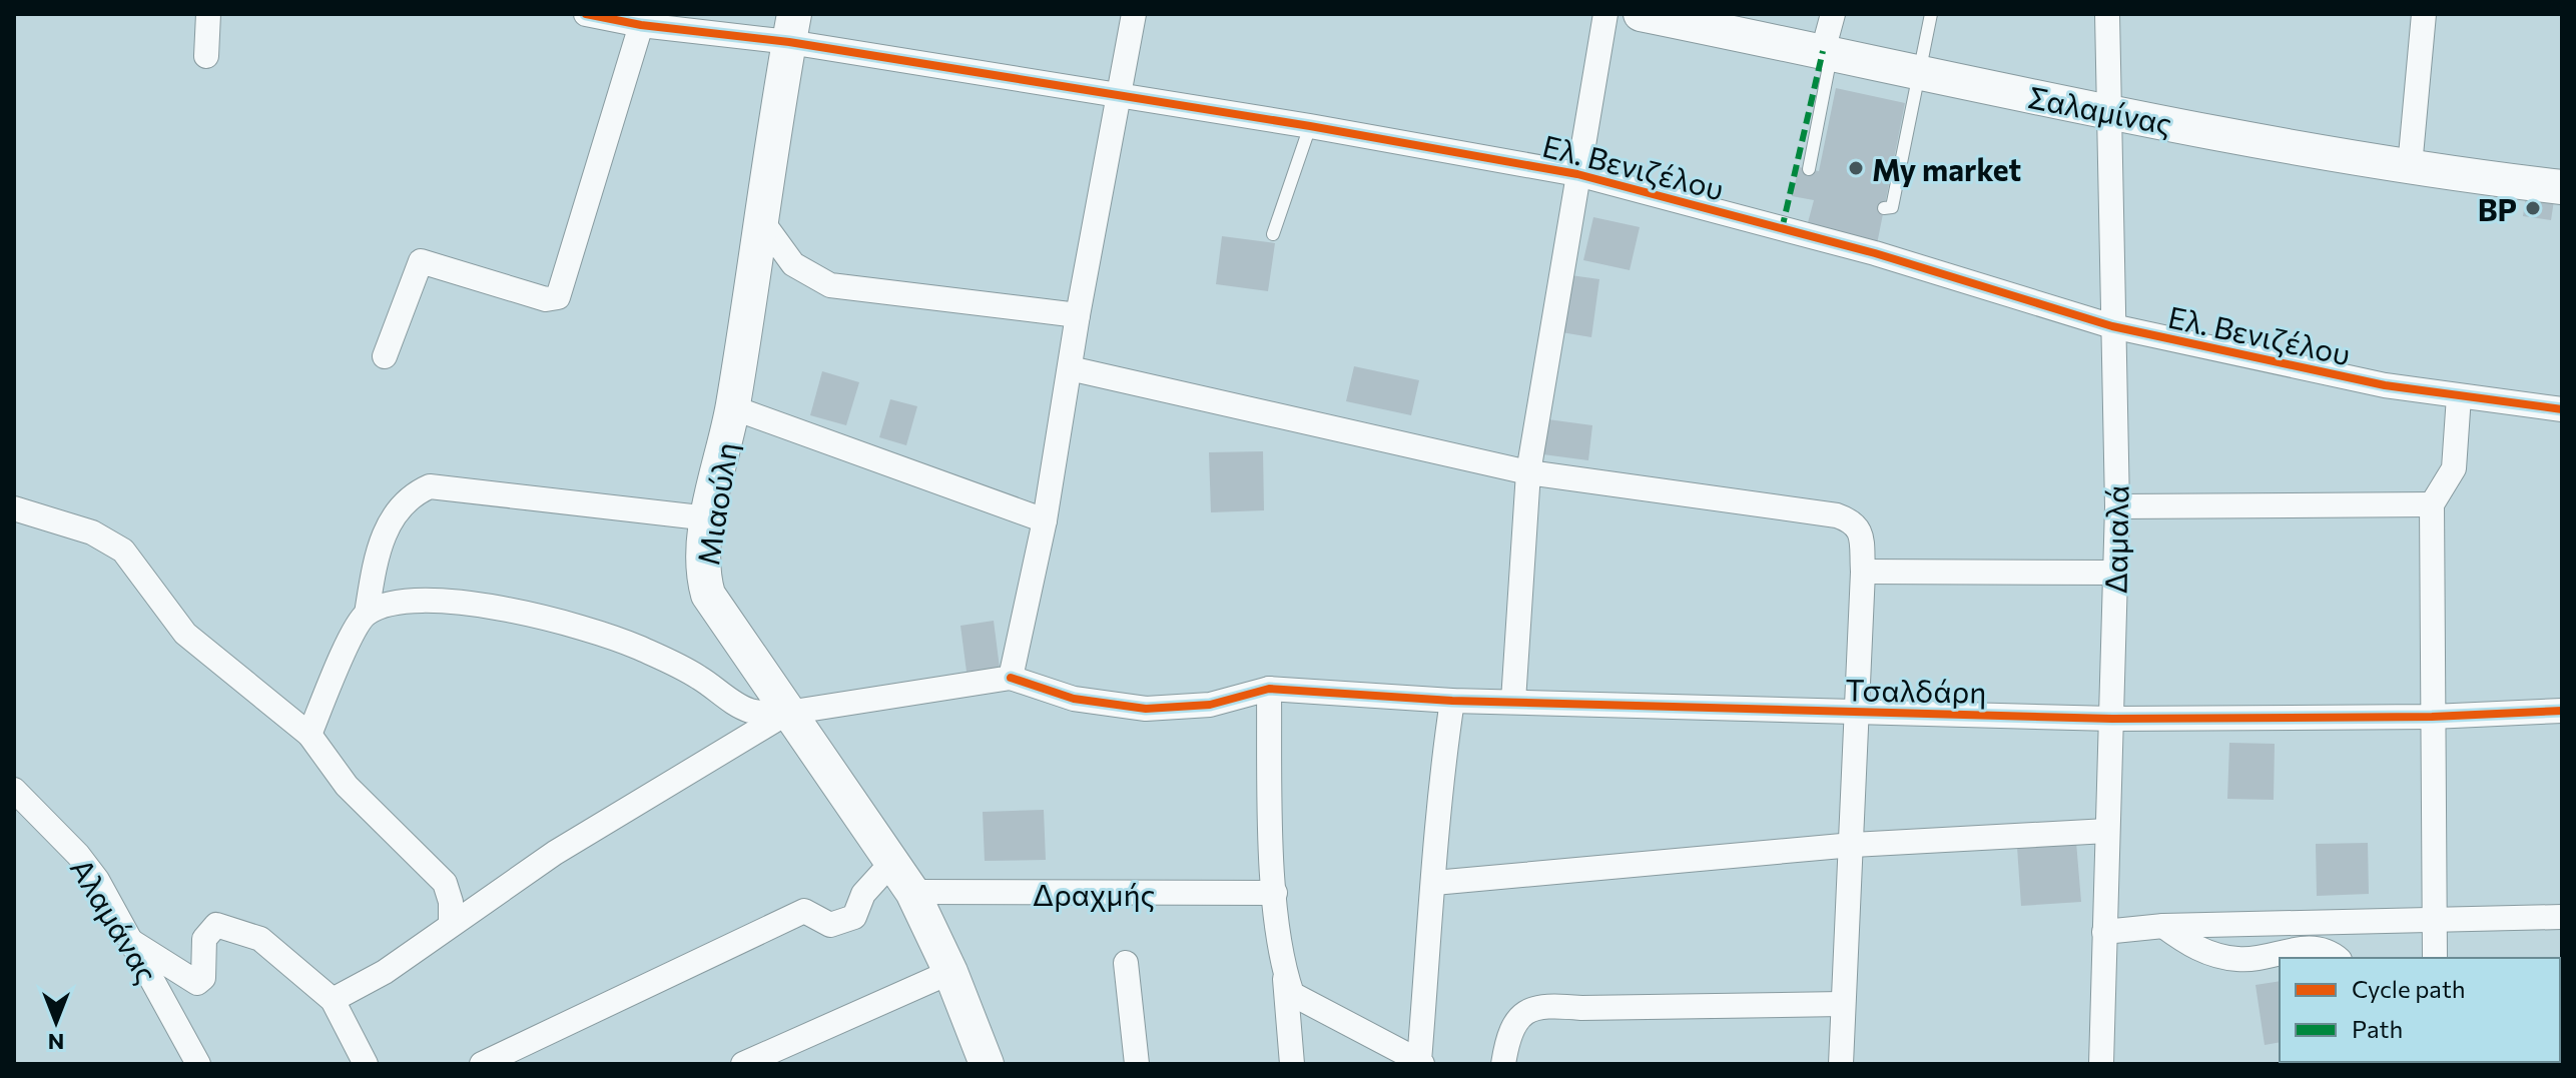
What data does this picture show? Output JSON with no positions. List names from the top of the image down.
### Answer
{
  "streets": {
    "street": [
      "Σαλαμίνας",
      "Ελ. Βενιζέλου",
      "Μιαούλη",
      "Δαμαλά",
      "Τσαλδάρη",
      "Δραχμής",
      "Αλαμάνας"
    ]
  },
  "crossings": [
    ["Σαλαμίνας", "Δαμαλά"],
    ["Ελ. Βενιζέλου", "Μιαούλη"],
    ["Ελ. Βενιζέλου", "Δαμαλά"],
    ["Μιαούλη", "Δραχμής"],
    ["Δαμαλά", "Τσαλδάρη"]
  ],
  "places": ["My market", "BP"],
  "legend": ["Cycle path", "Path"],
  "north": "bottom"
}
